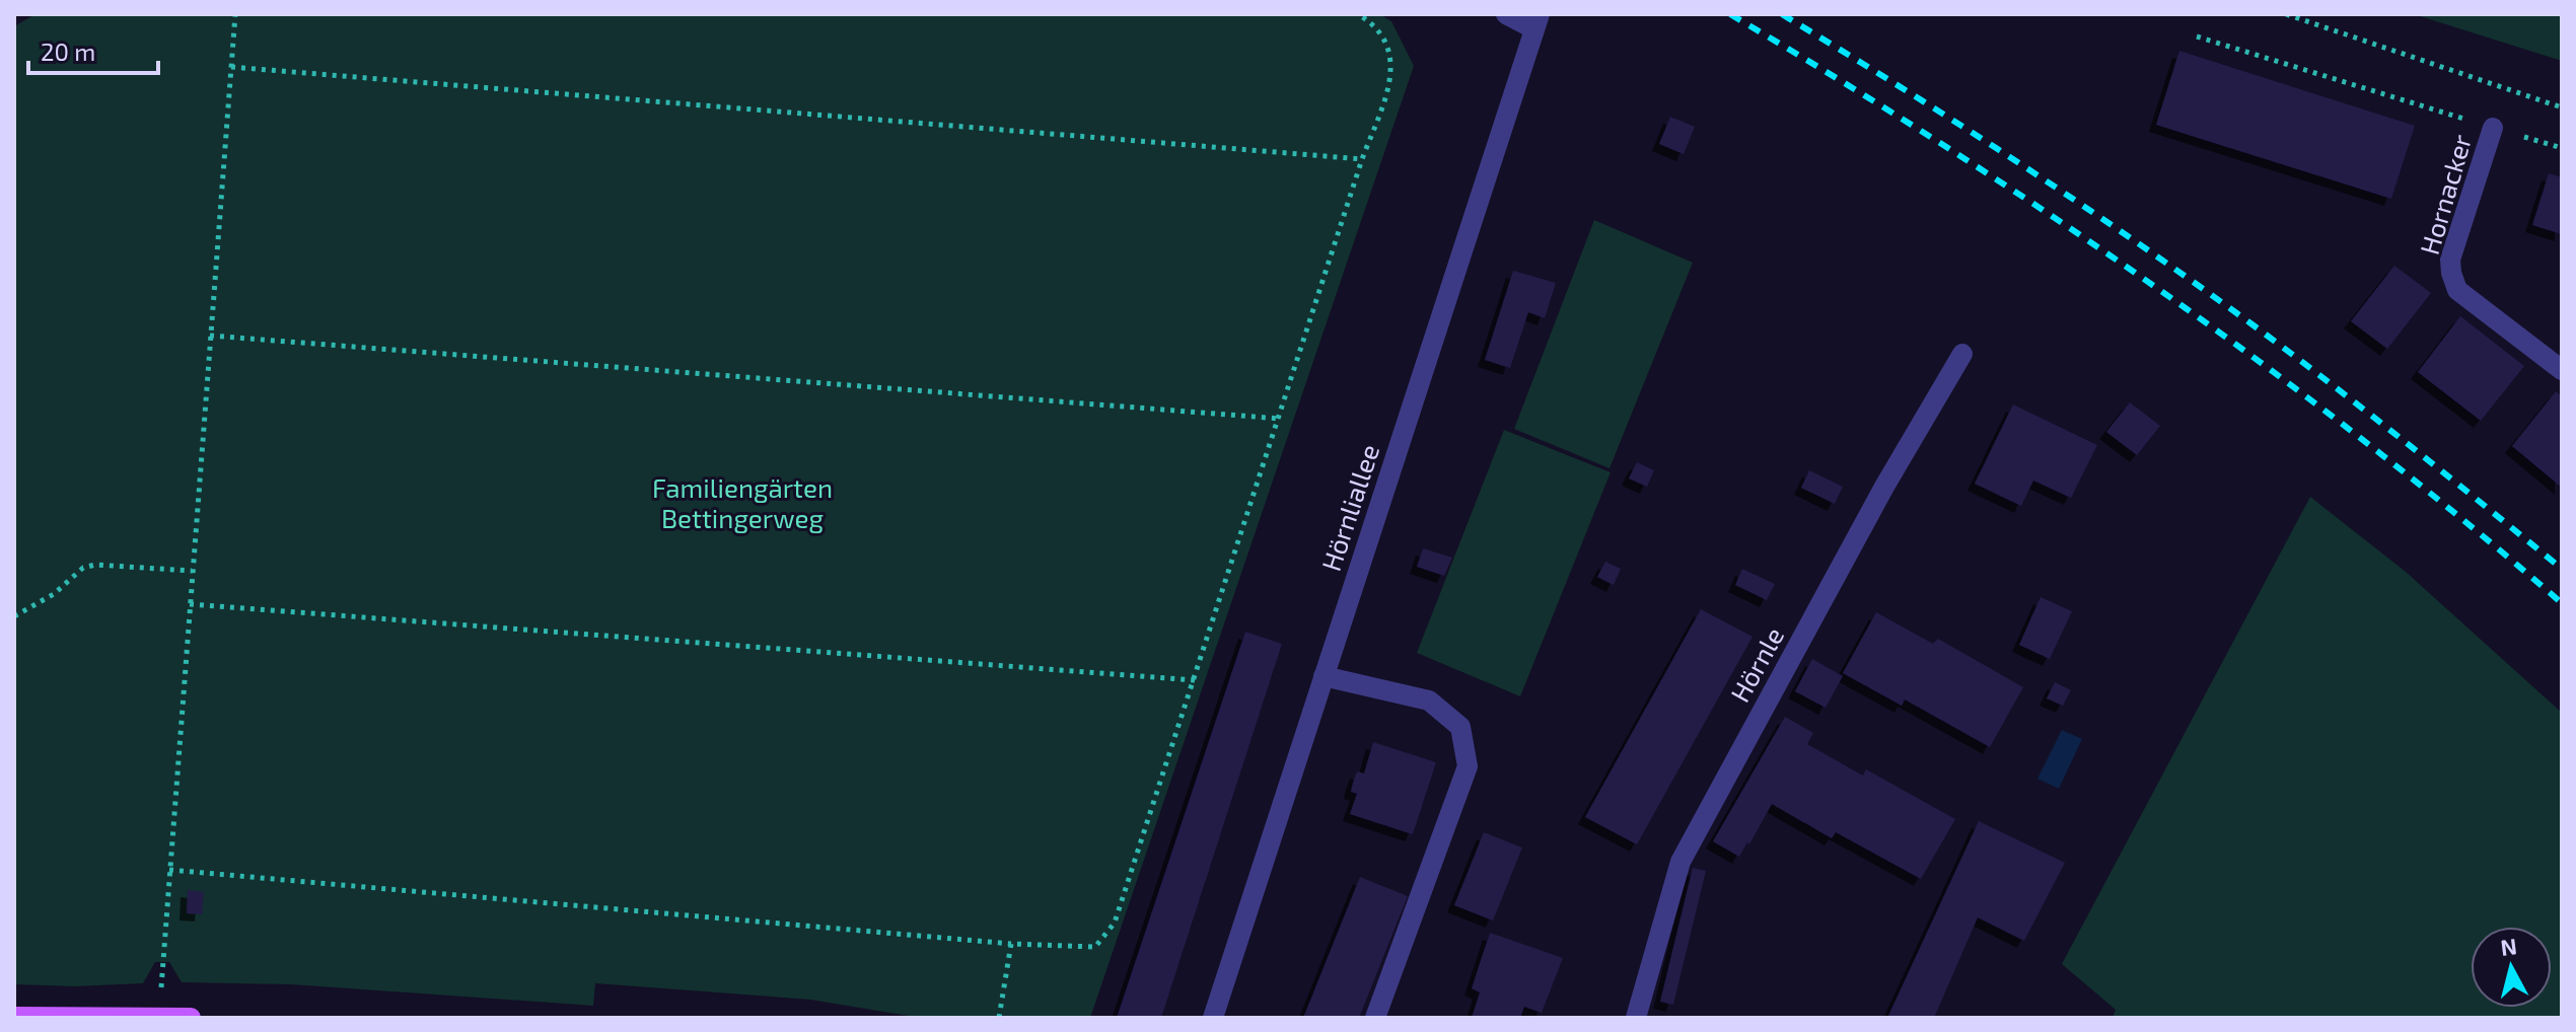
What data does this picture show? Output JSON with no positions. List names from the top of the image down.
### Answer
{
  "streets": {
    "street": ["Hornacker", "Hörnliallee", "Hörnle"]
  },
  "parks": ["Familiengärten Bettingerweg"],
  "scale_bar": "20 m",
  "north": "top"
}
